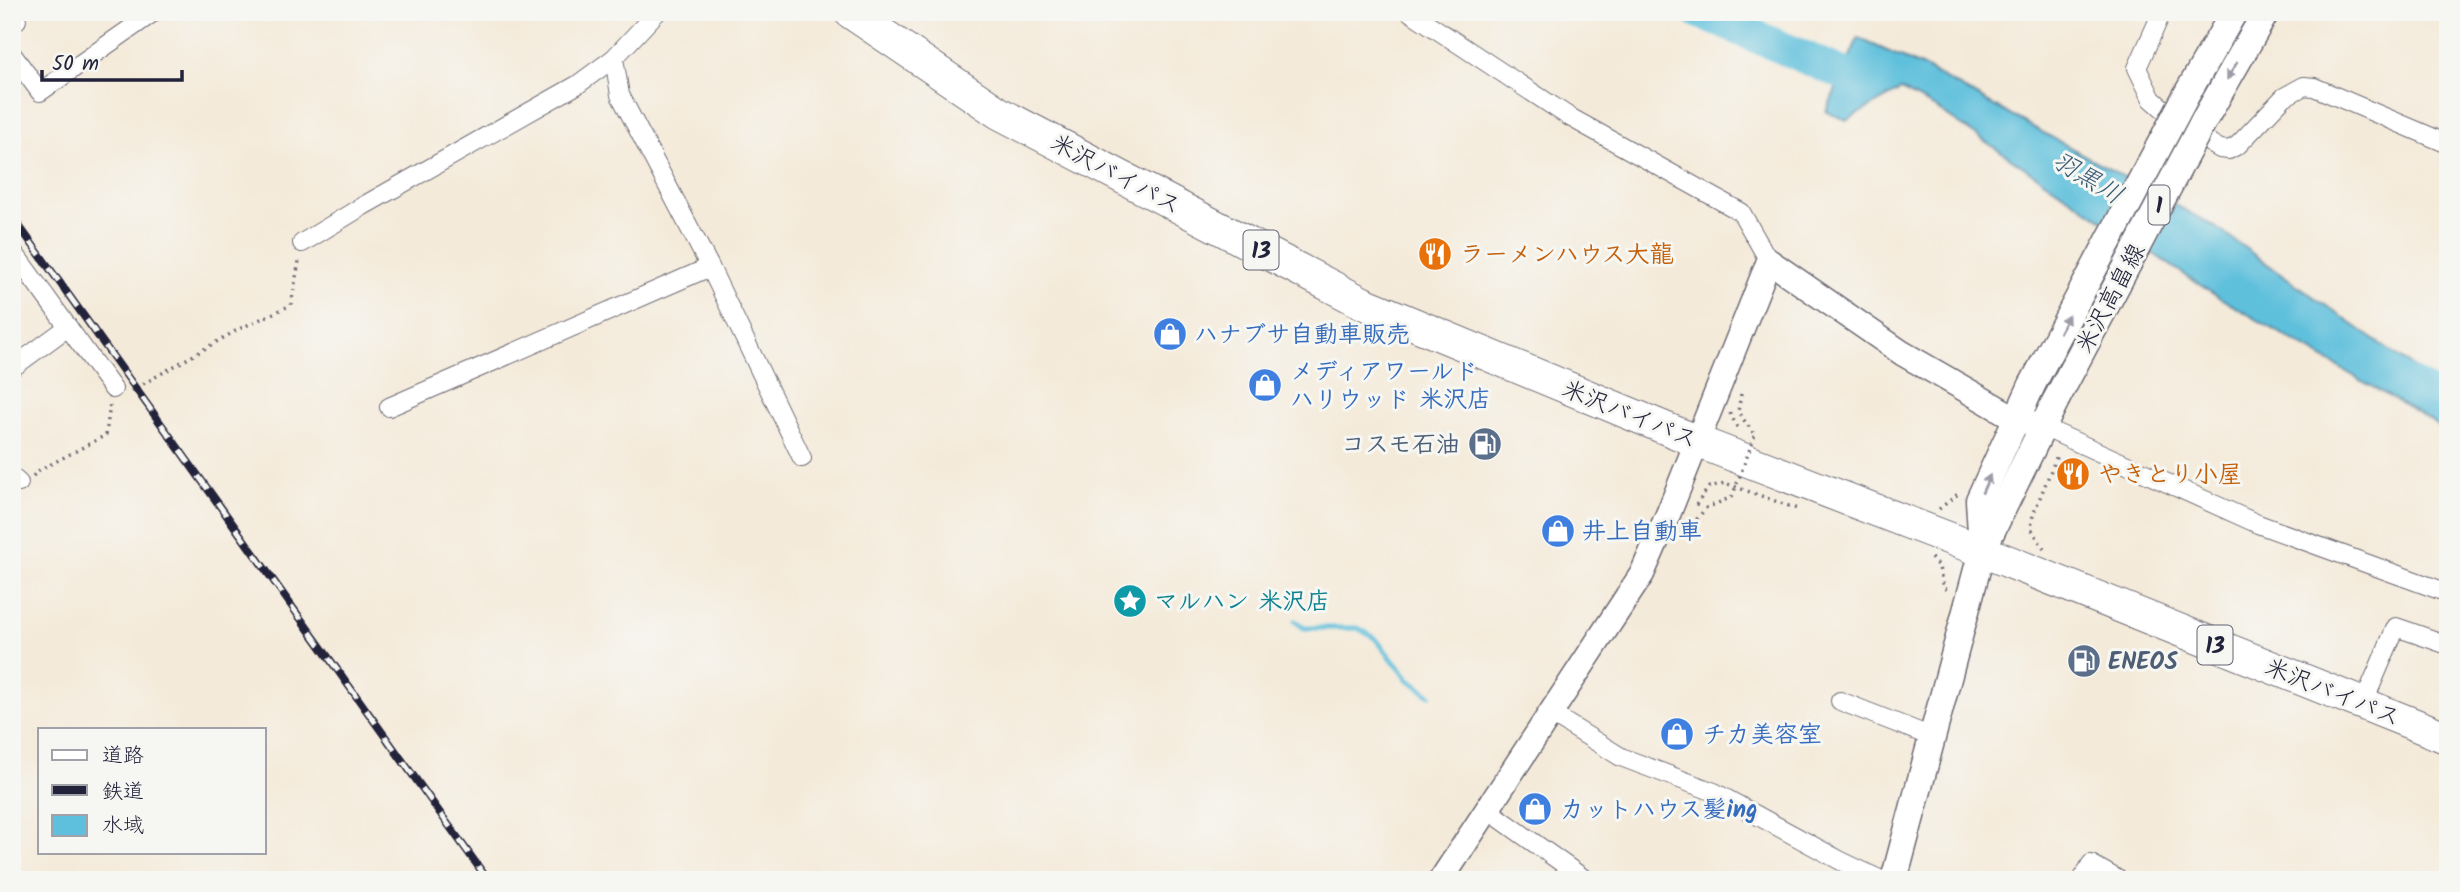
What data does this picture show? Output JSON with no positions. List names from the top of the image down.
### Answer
{
  "streets": {
    "highway": ["米沢バイパス", "13"],
    "main road": ["1", "米沢高畠線"]
  },
  "crossings": [
    ["米沢バイパス", "米沢高畠線"]
  ],
  "water": ["羽黒川"],
  "places": {
    "restaurant": ["ラーメンハウス大龍", "やきとり小屋"],
    "shop": [
      "ハナブサ自動車販売",
      "メディアワールド ハリウッド 米沢店",
      "井上自動車",
      "チカ美容室",
      "カットハウス髪ing"
    ],
    "fuel station": ["コスモ石油", "ENEOS"],
    "place": ["マルハン 米沢店"]
  },
  "legend": ["道路", "鉄道", "水域"],
  "scale_bar": "50 m"
}
